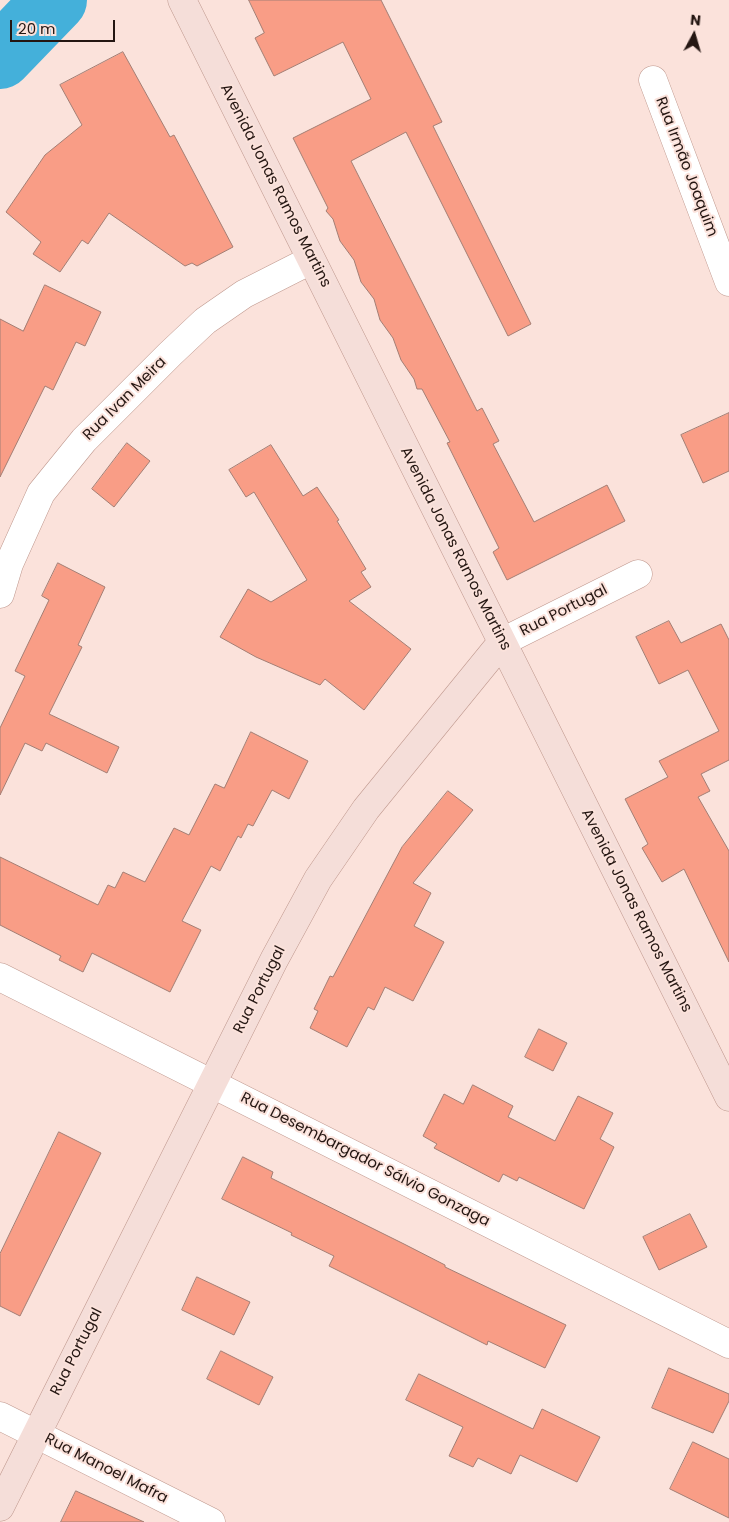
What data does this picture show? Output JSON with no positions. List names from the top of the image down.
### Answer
{
  "streets": {
    "main road": ["Avenida Jonas Ramos Martins", "Rua Portugal"],
    "street": [
      "Rua Irmão Joaquim",
      "Rua Ivan Meira",
      "Rua Desembargador Sálvio Gonzaga",
      "Rua Manoel Mafra"
    ]
  },
  "crossings": [
    ["Avenida Jonas Ramos Martins", "Rua Ivan Meira"],
    ["Avenida Jonas Ramos Martins", "Rua Portugal"],
    ["Rua Portugal", "Rua Desembargador Sálvio Gonzaga"],
    ["Rua Portugal", "Rua Manoel Mafra"]
  ],
  "scale_bar": "20 m",
  "north": "top"
}
